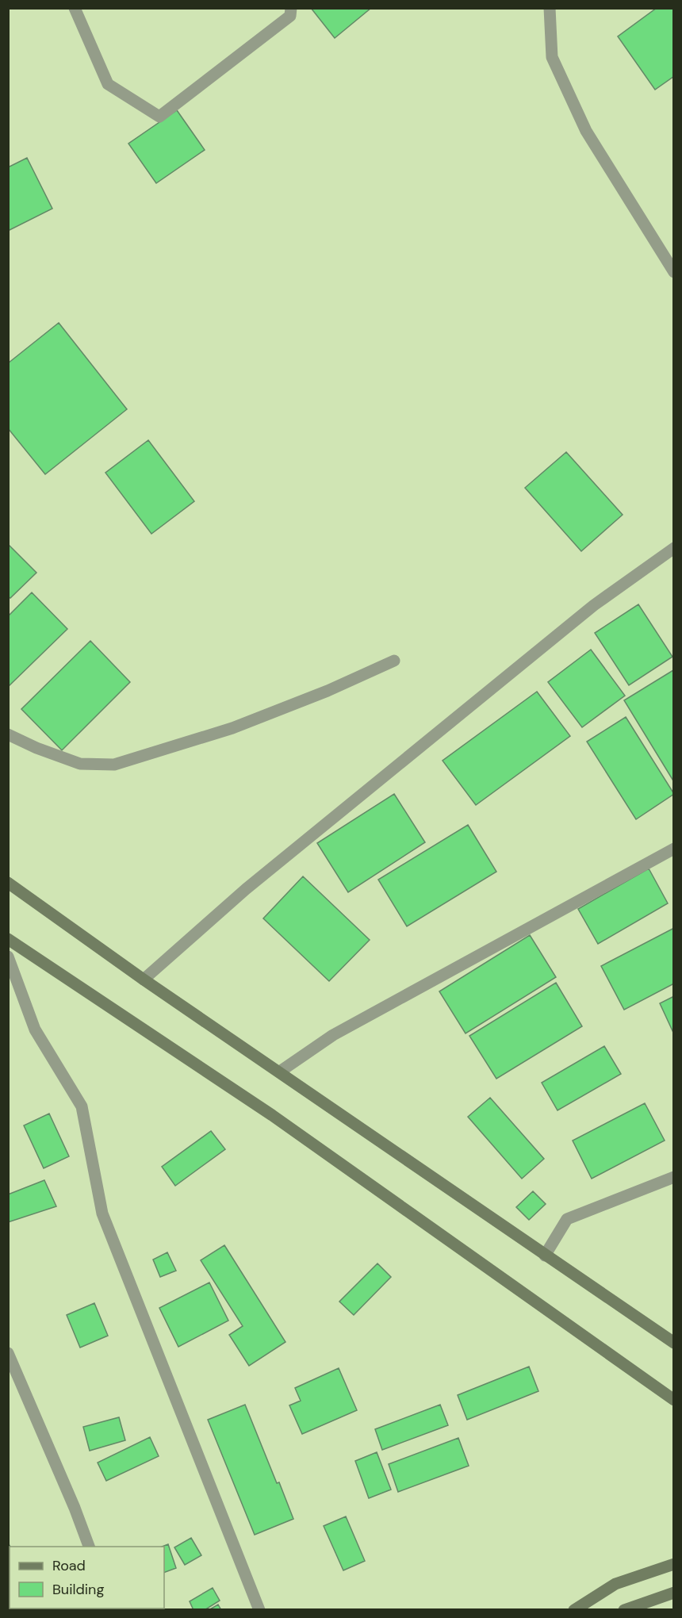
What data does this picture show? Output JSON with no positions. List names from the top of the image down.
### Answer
{
  "legend": ["Road", "Building"]
}
